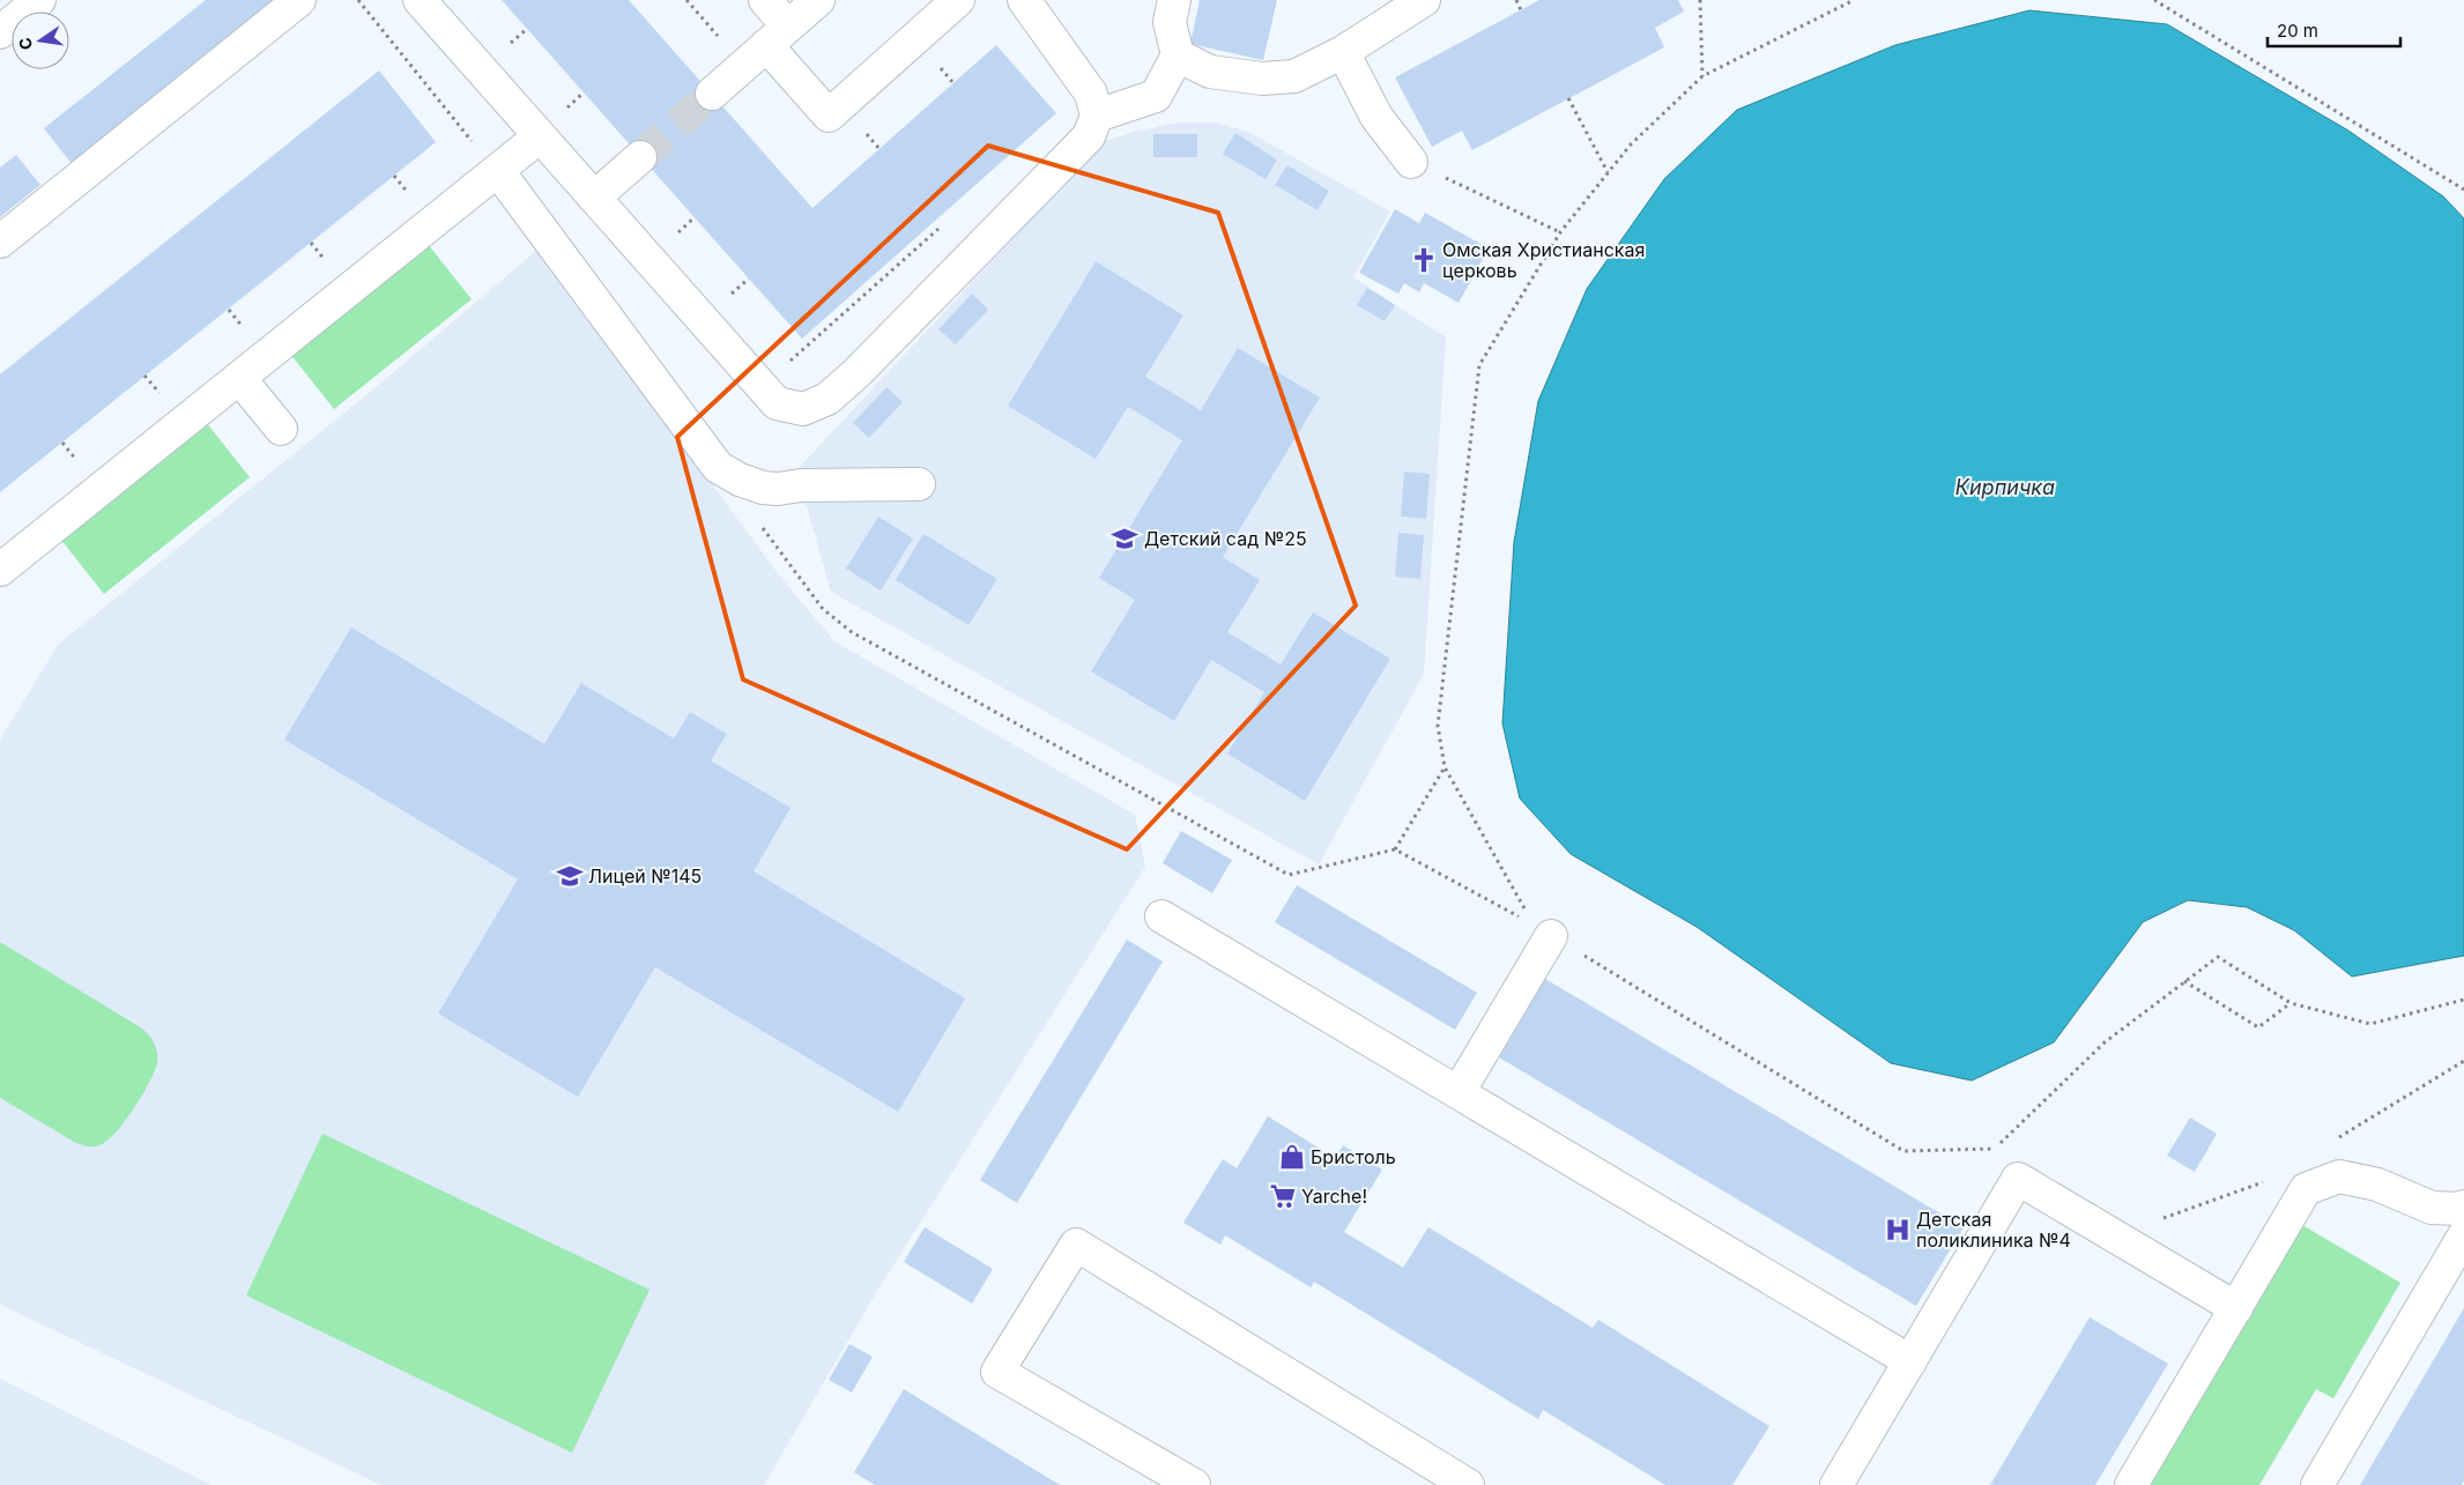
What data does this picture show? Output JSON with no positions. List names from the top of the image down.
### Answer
{
  "water": ["Кирпичка"],
  "places": {
    "church": ["Омская Христианская церковь"],
    "school or university": ["Детский сад №25", "Лицей №145"],
    "shop": ["Бристоль"],
    "supermarket": ["Yarche!"],
    "hospital": ["Детская поликлиника №4"]
  },
  "scale_bar": "20 m",
  "north": "left"
}
